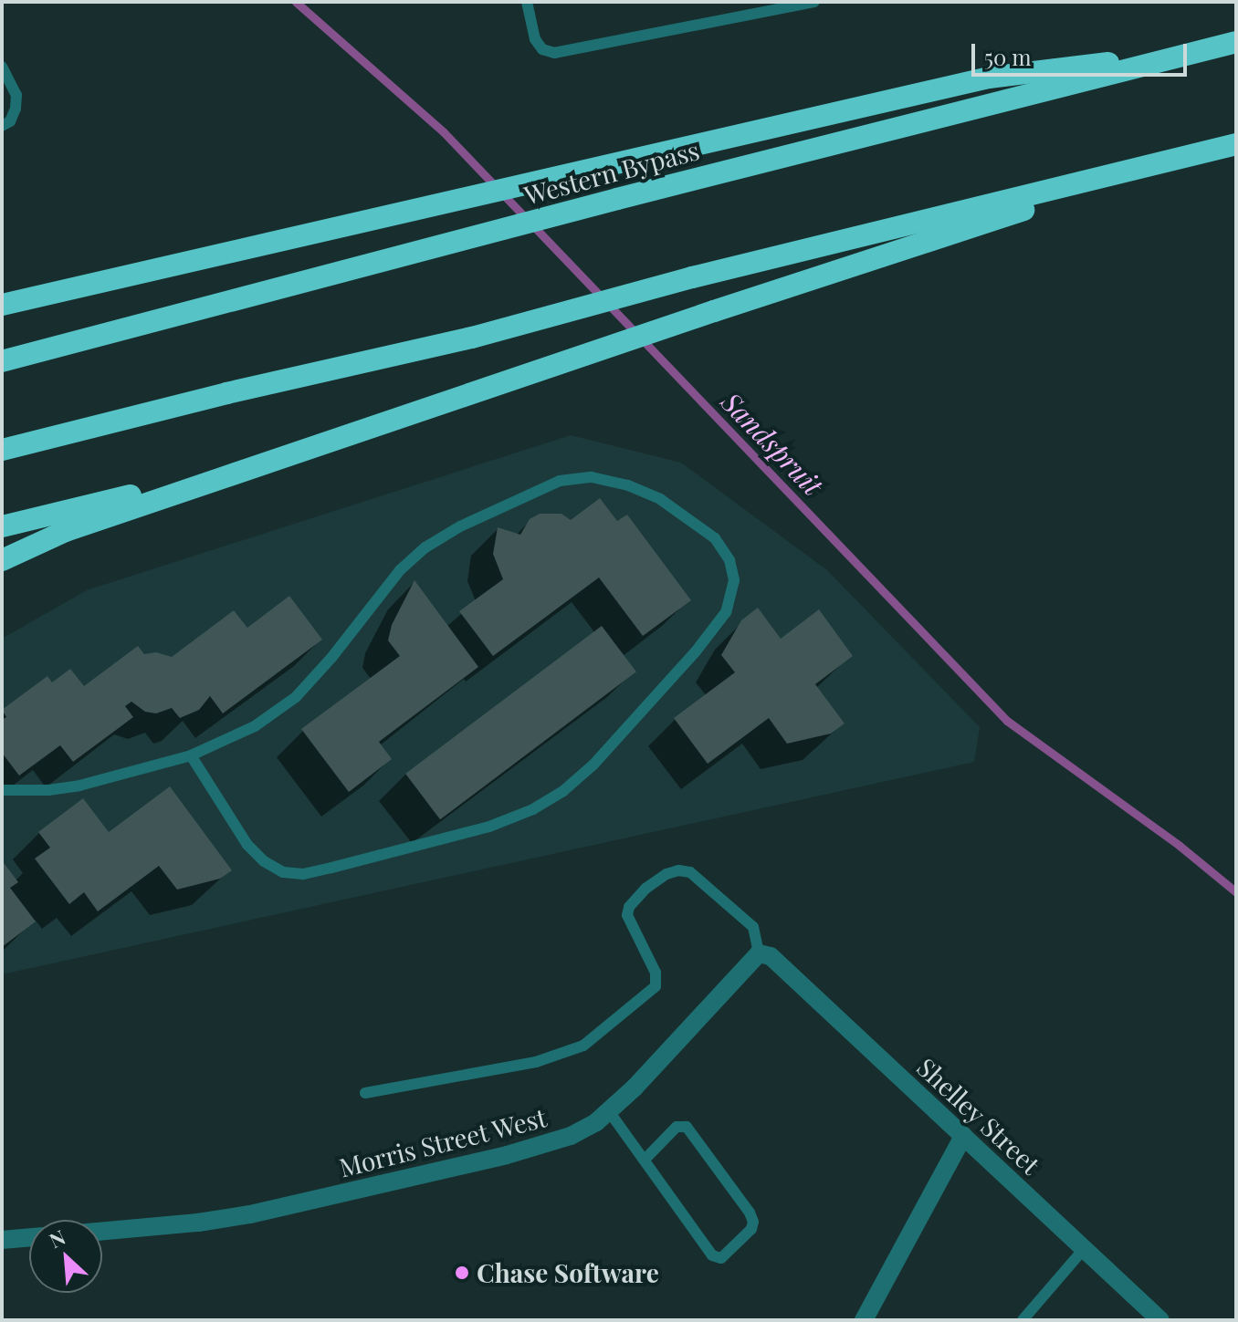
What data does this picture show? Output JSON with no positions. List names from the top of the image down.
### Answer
{
  "streets": {
    "highway": ["Western Bypass"],
    "street": ["Shelley Street", "Morris Street West"]
  },
  "crossings": [
    ["Shelley Street", "Morris Street West"]
  ],
  "water": ["Sandspruit"],
  "places": ["Chase Software"],
  "scale_bar": "50 m",
  "north": "top left"
}
